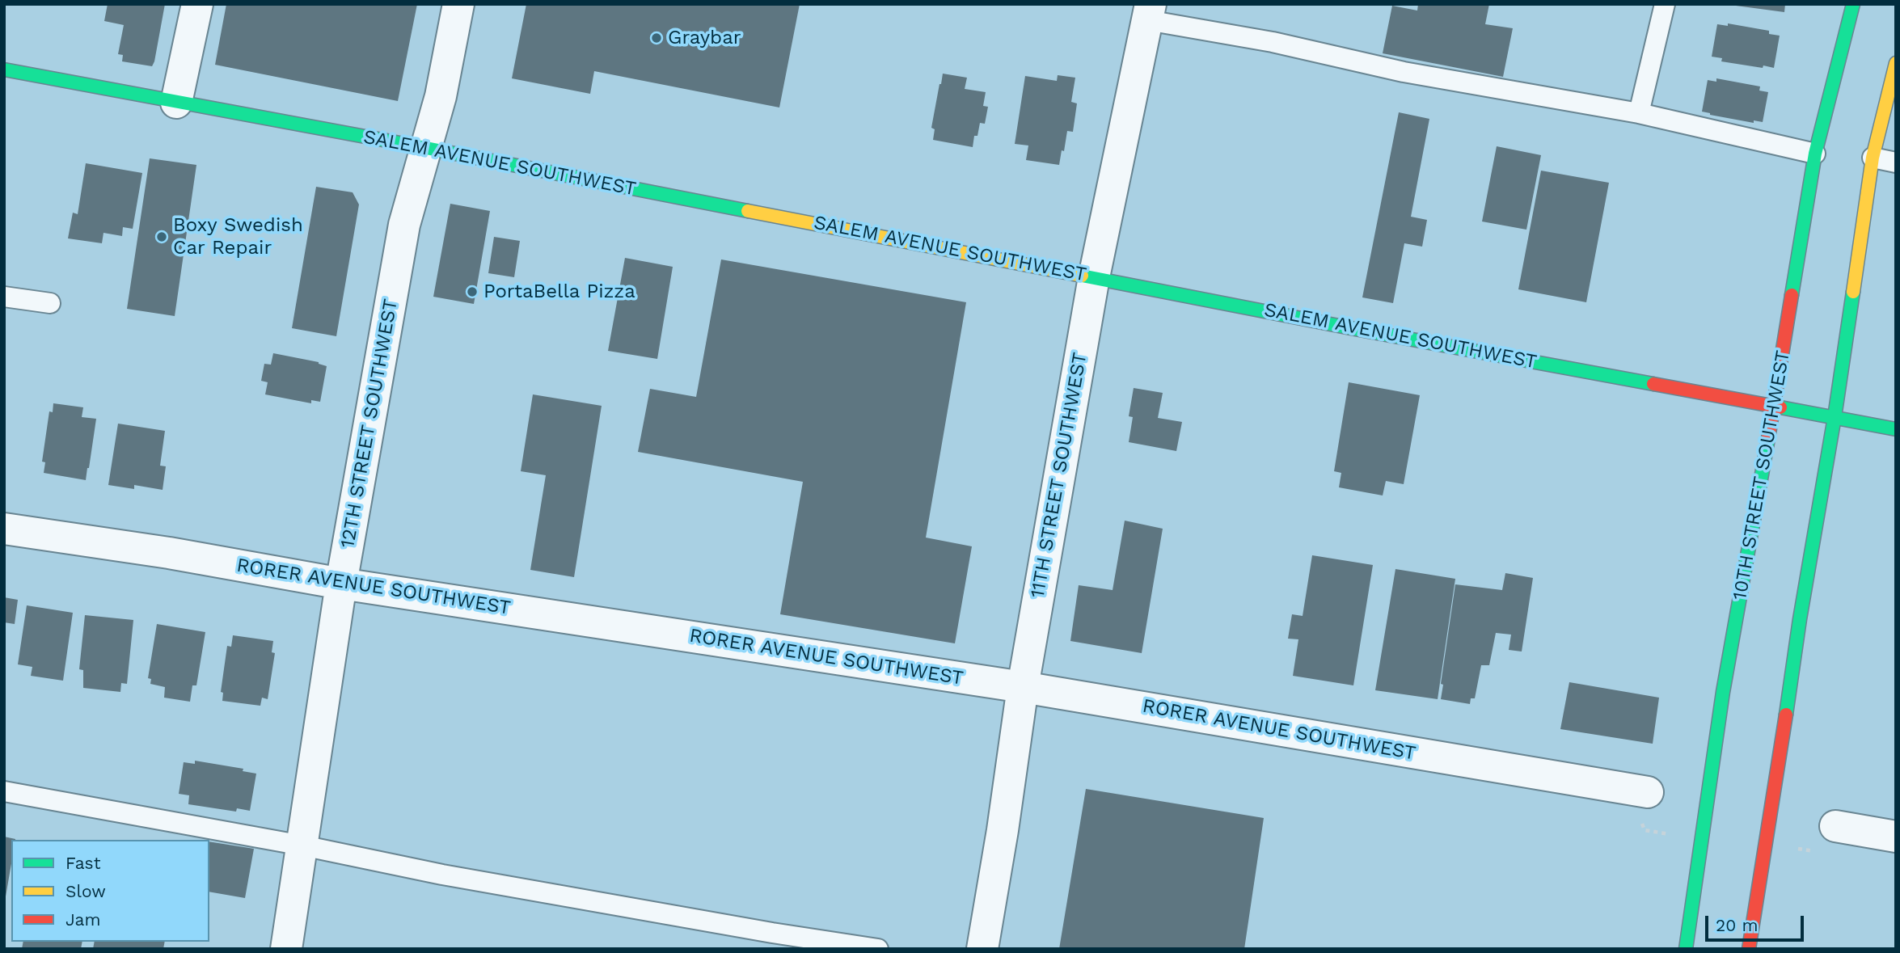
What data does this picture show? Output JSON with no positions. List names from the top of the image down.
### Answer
{
  "streets": {
    "street": [
      "SALEM AVENUE SOUTHWEST",
      "12TH STREET SOUTHWEST",
      "11TH STREET SOUTHWEST",
      "10TH STREET SOUTHWEST",
      "RORER AVENUE SOUTHWEST"
    ]
  },
  "crossings": [
    ["SALEM AVENUE SOUTHWEST", "12TH STREET SOUTHWEST"],
    ["SALEM AVENUE SOUTHWEST", "11TH STREET SOUTHWEST"],
    ["SALEM AVENUE SOUTHWEST", "10TH STREET SOUTHWEST"],
    ["12TH STREET SOUTHWEST", "RORER AVENUE SOUTHWEST"],
    ["11TH STREET SOUTHWEST", "RORER AVENUE SOUTHWEST"]
  ],
  "places": ["Graybar", "Boxy Swedish Car Repair", "PortaBella Pizza"],
  "legend": ["Fast", "Slow", "Jam"],
  "scale_bar": "20 m"
}
